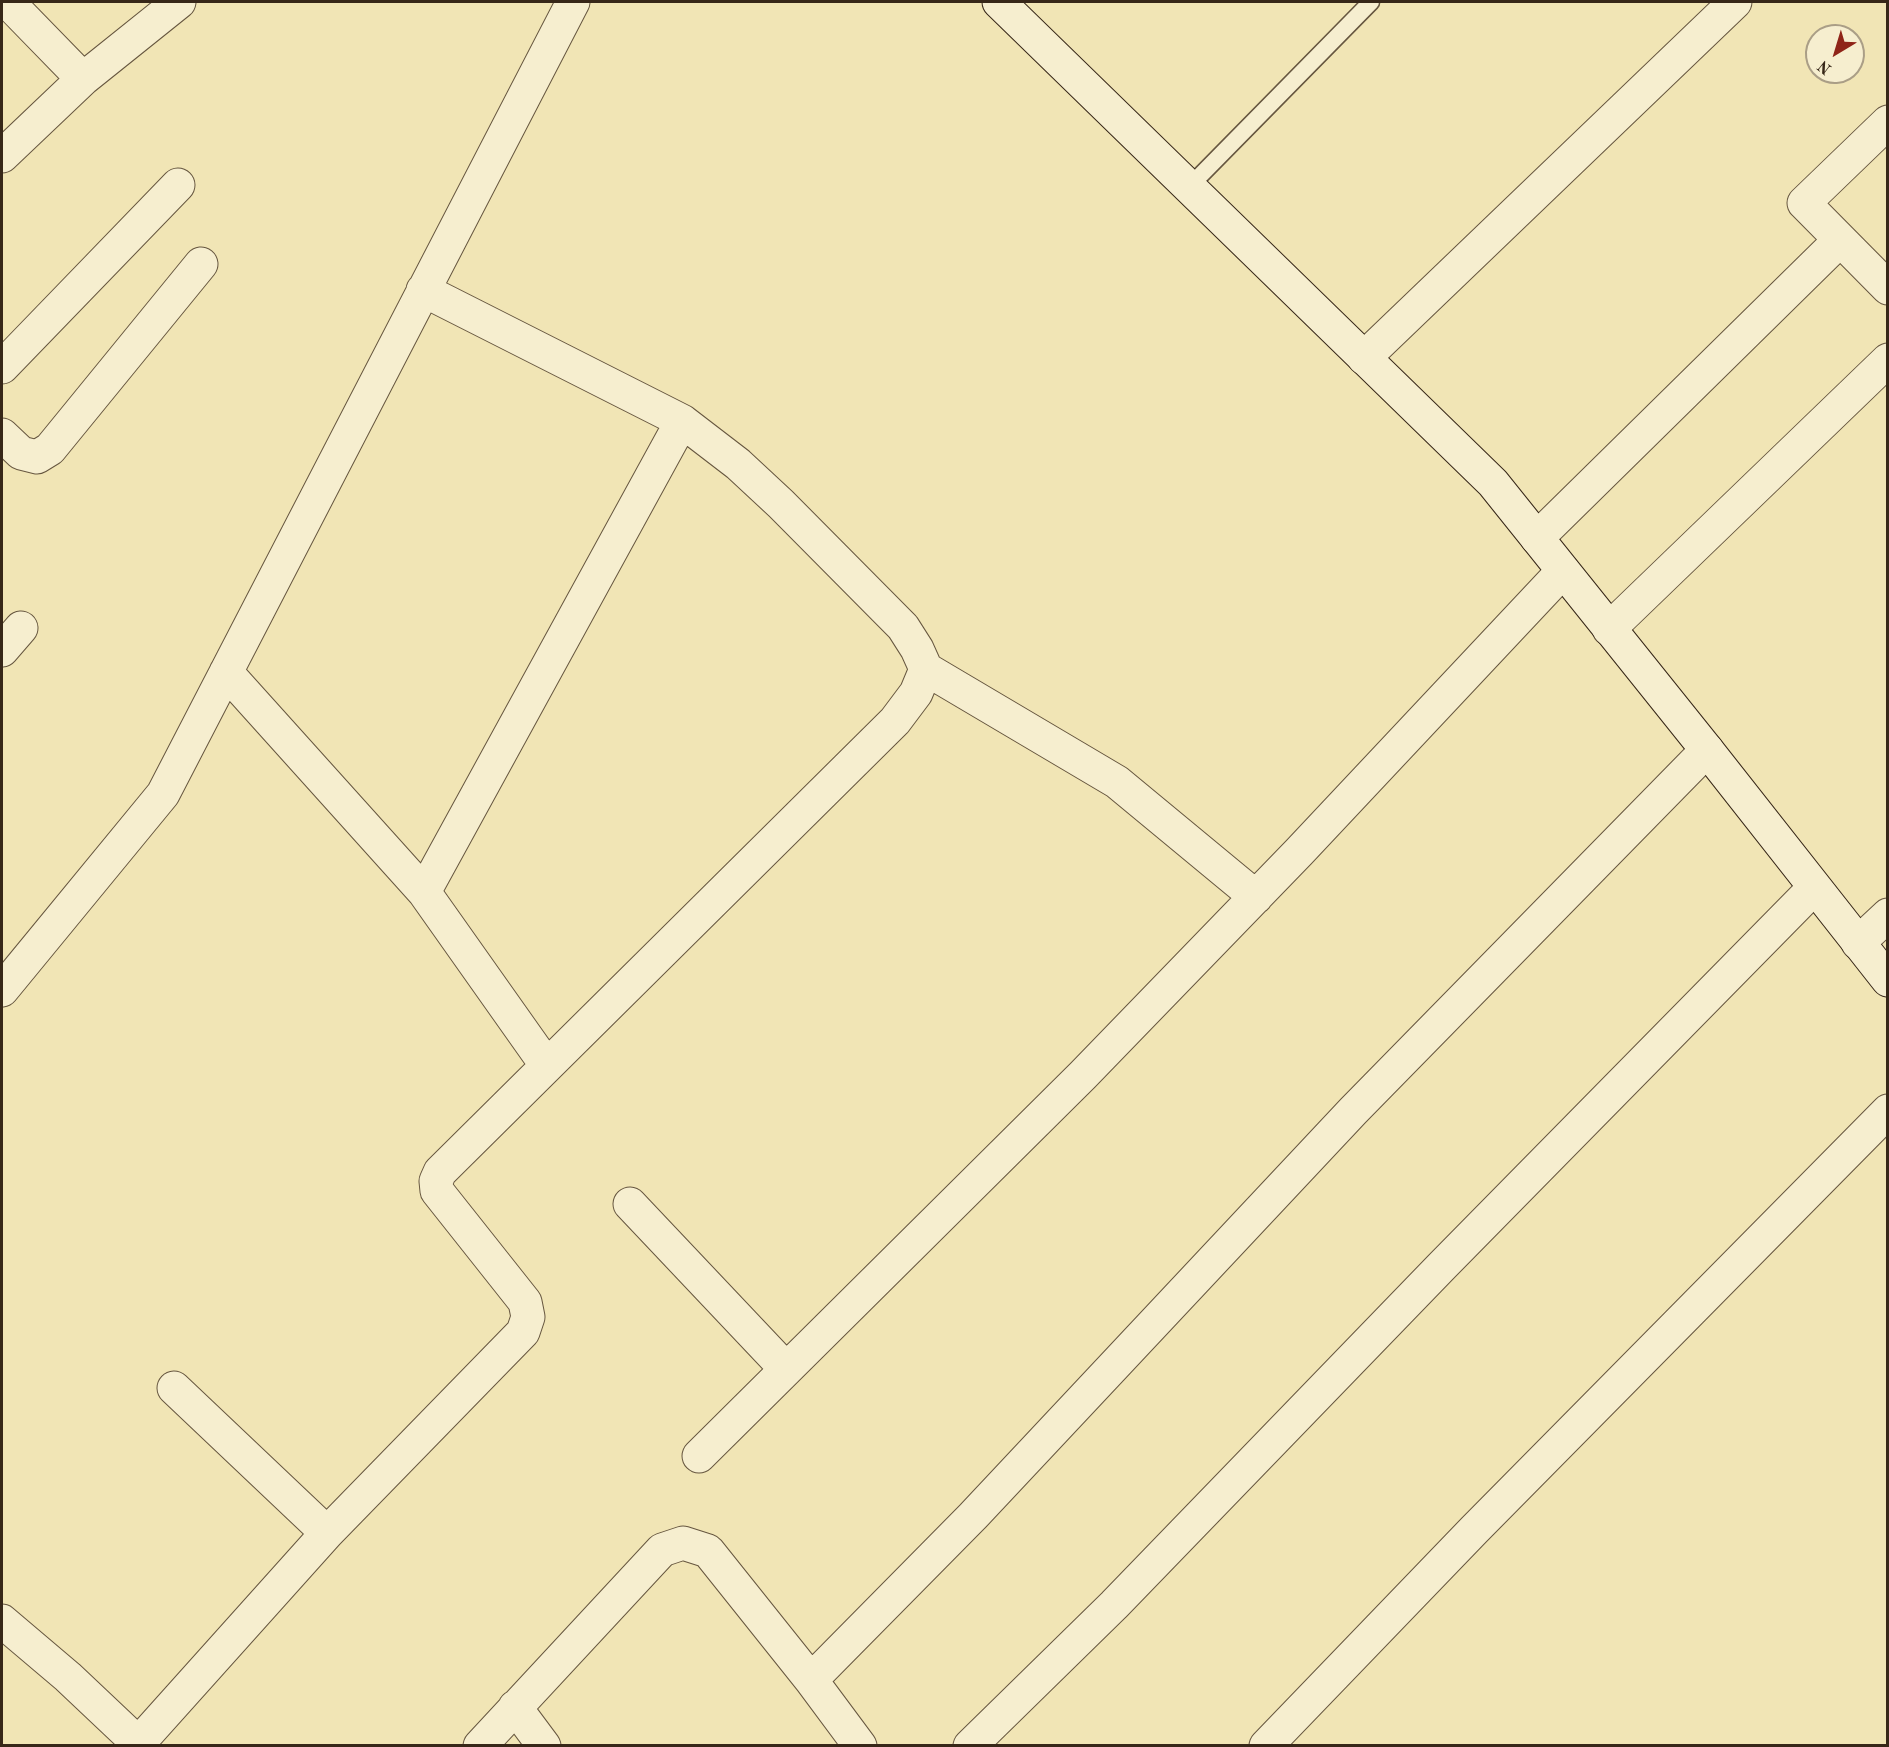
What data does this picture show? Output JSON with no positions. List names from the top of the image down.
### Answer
{
  "north": "bottom left"
}
